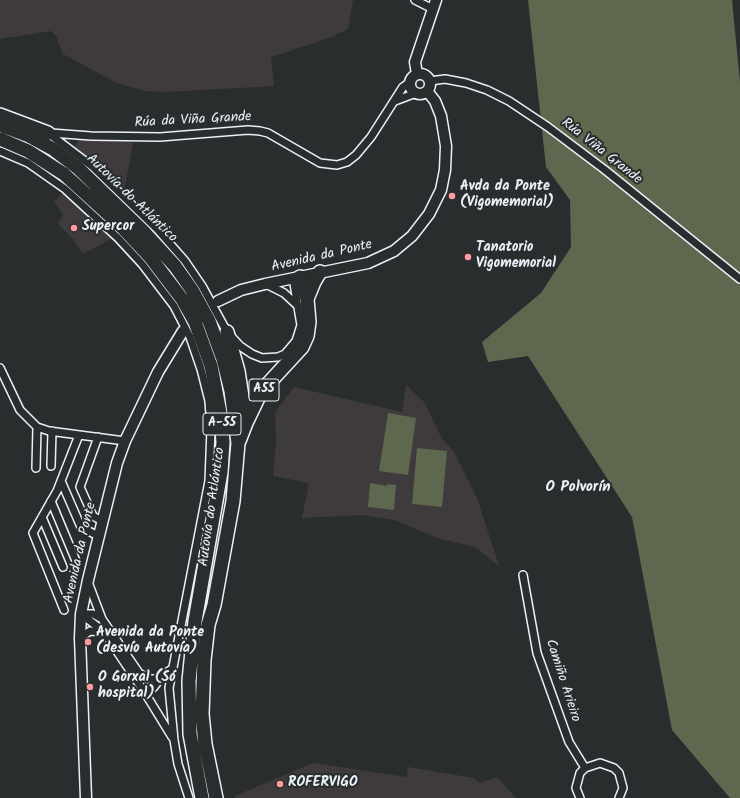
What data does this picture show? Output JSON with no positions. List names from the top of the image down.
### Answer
{
  "streets": {
    "highway": ["Autovía do Atlántico", "A55", "A-55"],
    "street": [
      "Rúa da Viña Grande",
      "Rúa Viña Grande",
      "Avenida da Ponte",
      "Camiño Arieiro"
    ]
  },
  "crossings": [
    ["Rúa da Viña Grande", "Rúa Viña Grande"],
    ["Rúa da Viña Grande", "Avenida da Ponte"],
    ["Rúa Viña Grande", "Avenida da Ponte"],
    ["Autovía do Atlántico", "A55"],
    ["Avenida da Ponte", "A55"]
  ],
  "districts": ["O Polvorín"],
  "places": [
    "Avda da Ponte (Vigomemorial)",
    "Supercor",
    "Tanatorio Vigomemorial",
    "Avenida da Ponte (desvío Autovía)",
    "O Gorxal (Só hospital)",
    "ROFERVIGO"
  ]
}
